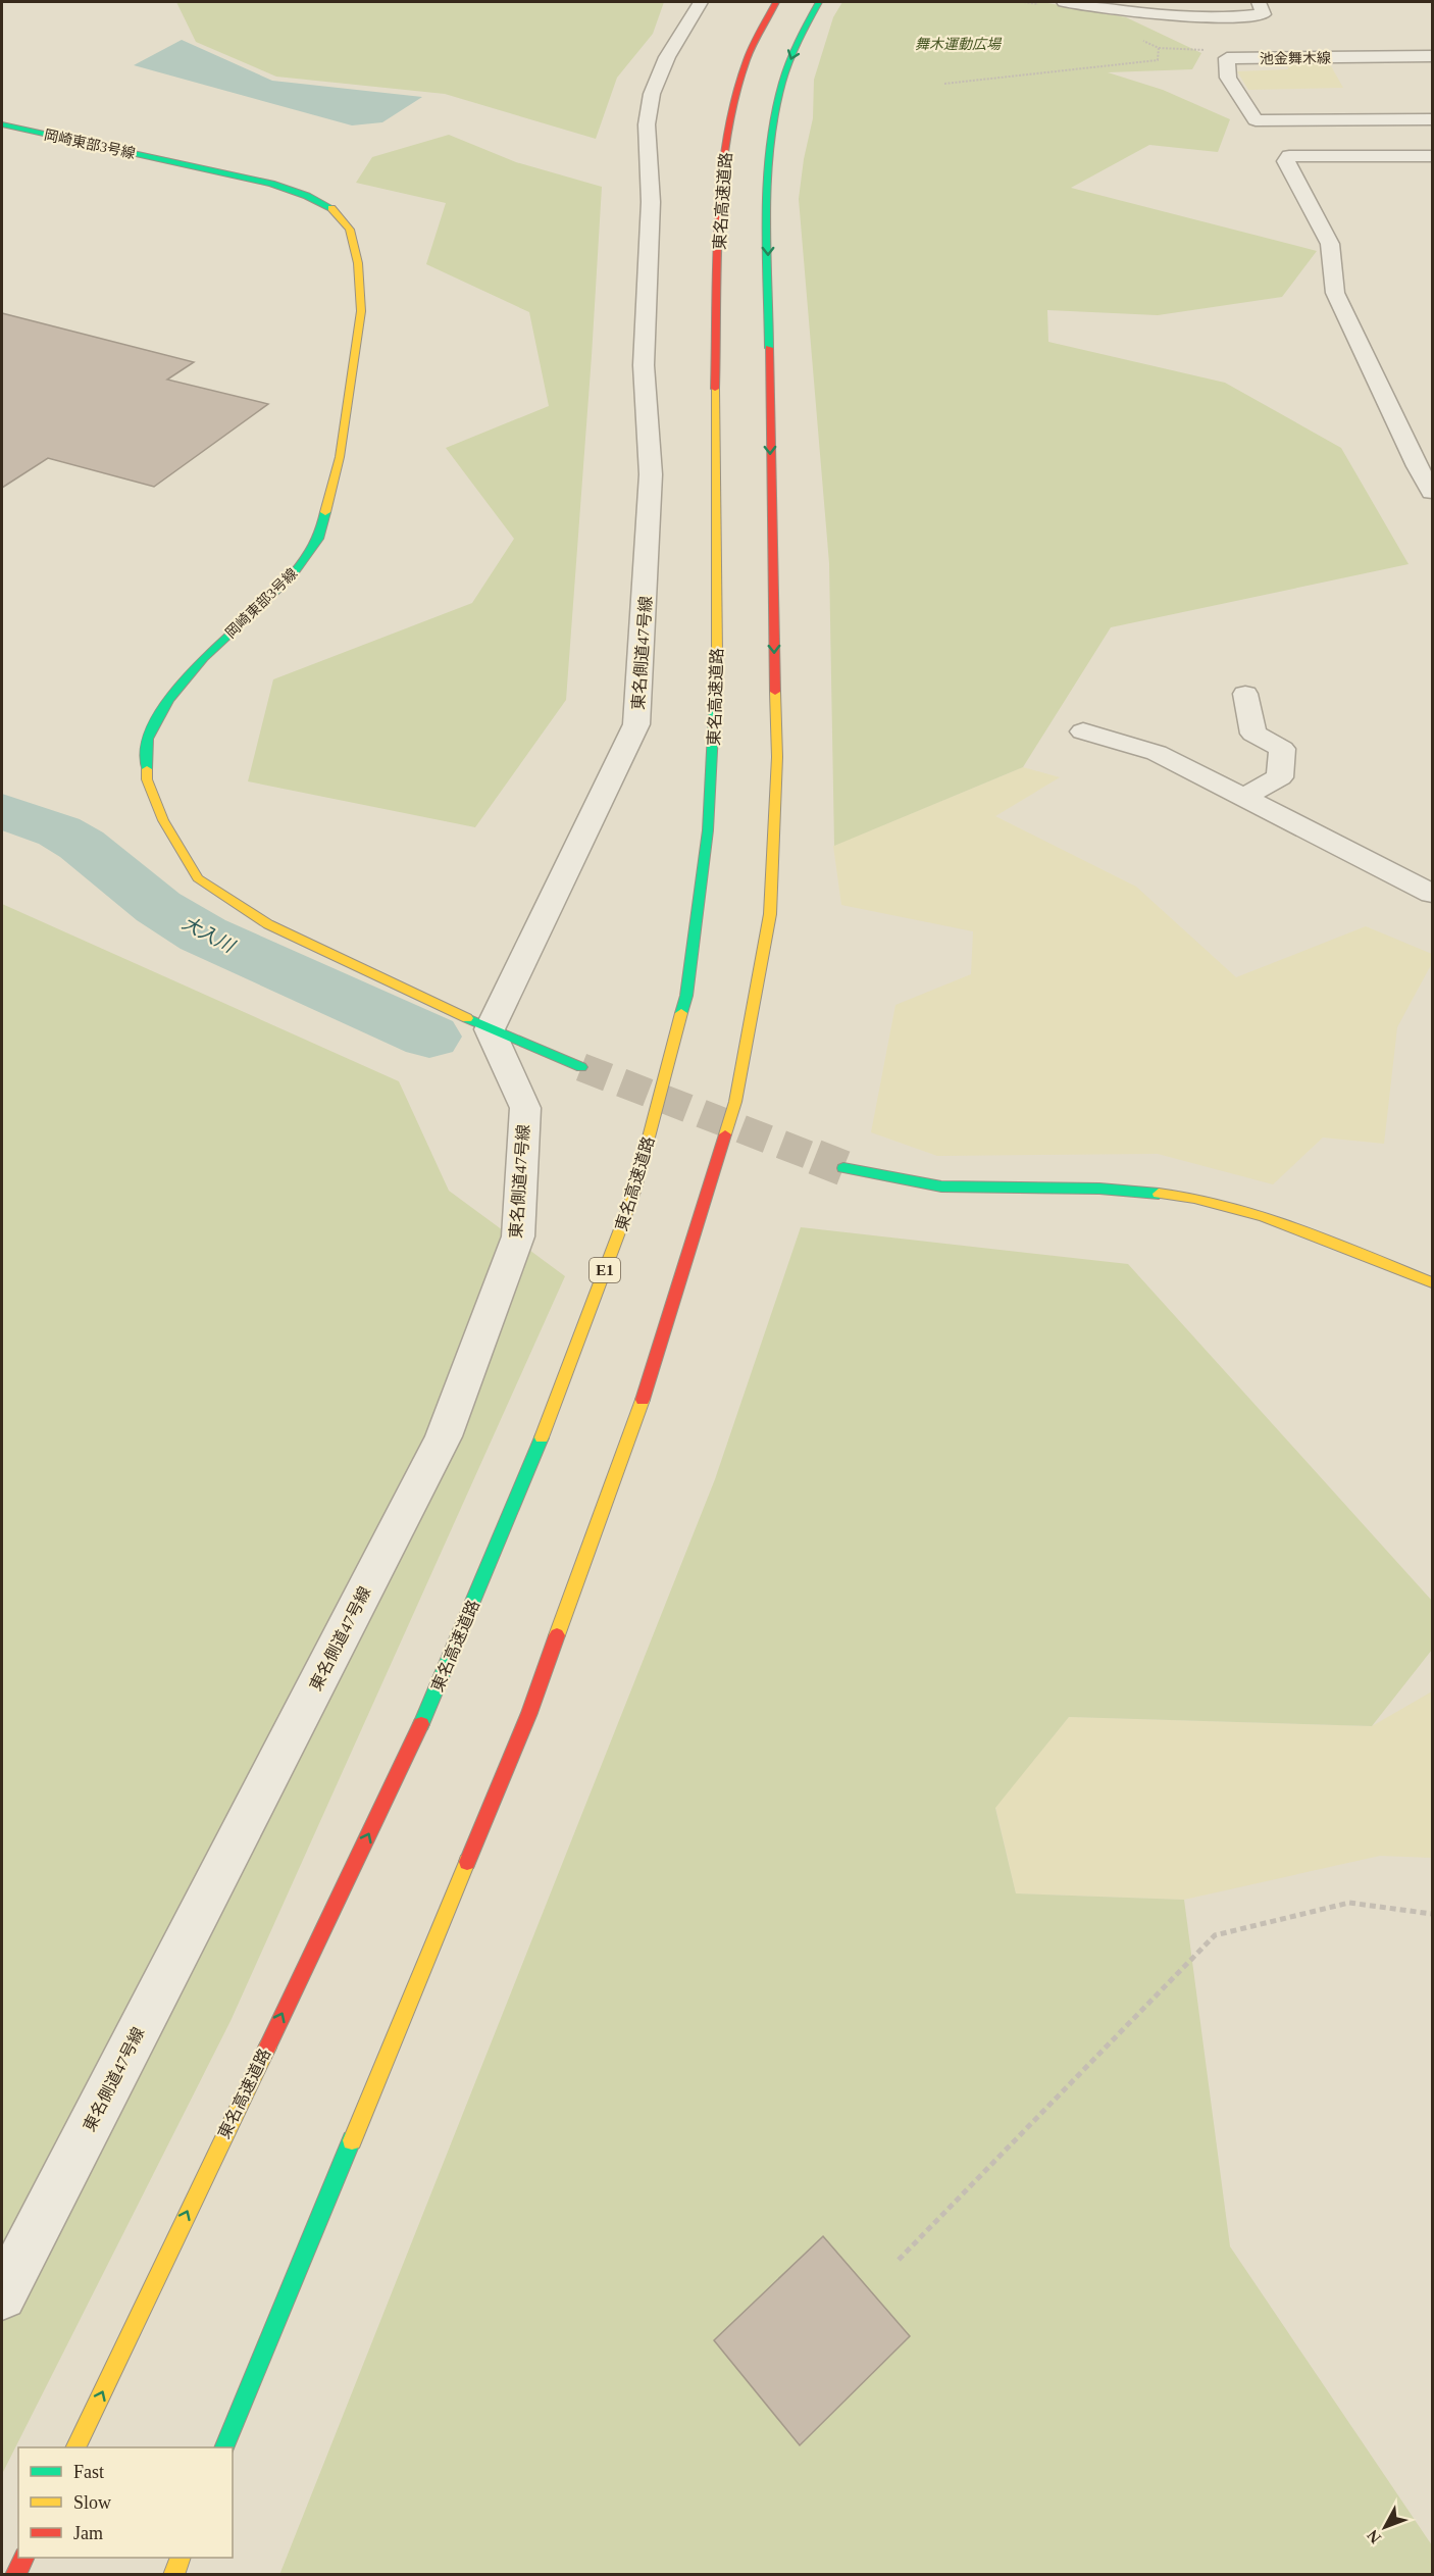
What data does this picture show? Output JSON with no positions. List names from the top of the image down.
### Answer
{
  "streets": {
    "main road": ["岡崎東部3号線", "東名高速道路", "E1"],
    "street": ["池金舞木線", "東名側道47号線"]
  },
  "crossings": [
    ["岡崎東部3号線", "東名側道47号線"]
  ],
  "water": ["大入川"],
  "parks": ["舞木運動広場"],
  "legend": ["Fast", "Slow", "Jam"],
  "north": "bottom left"
}
